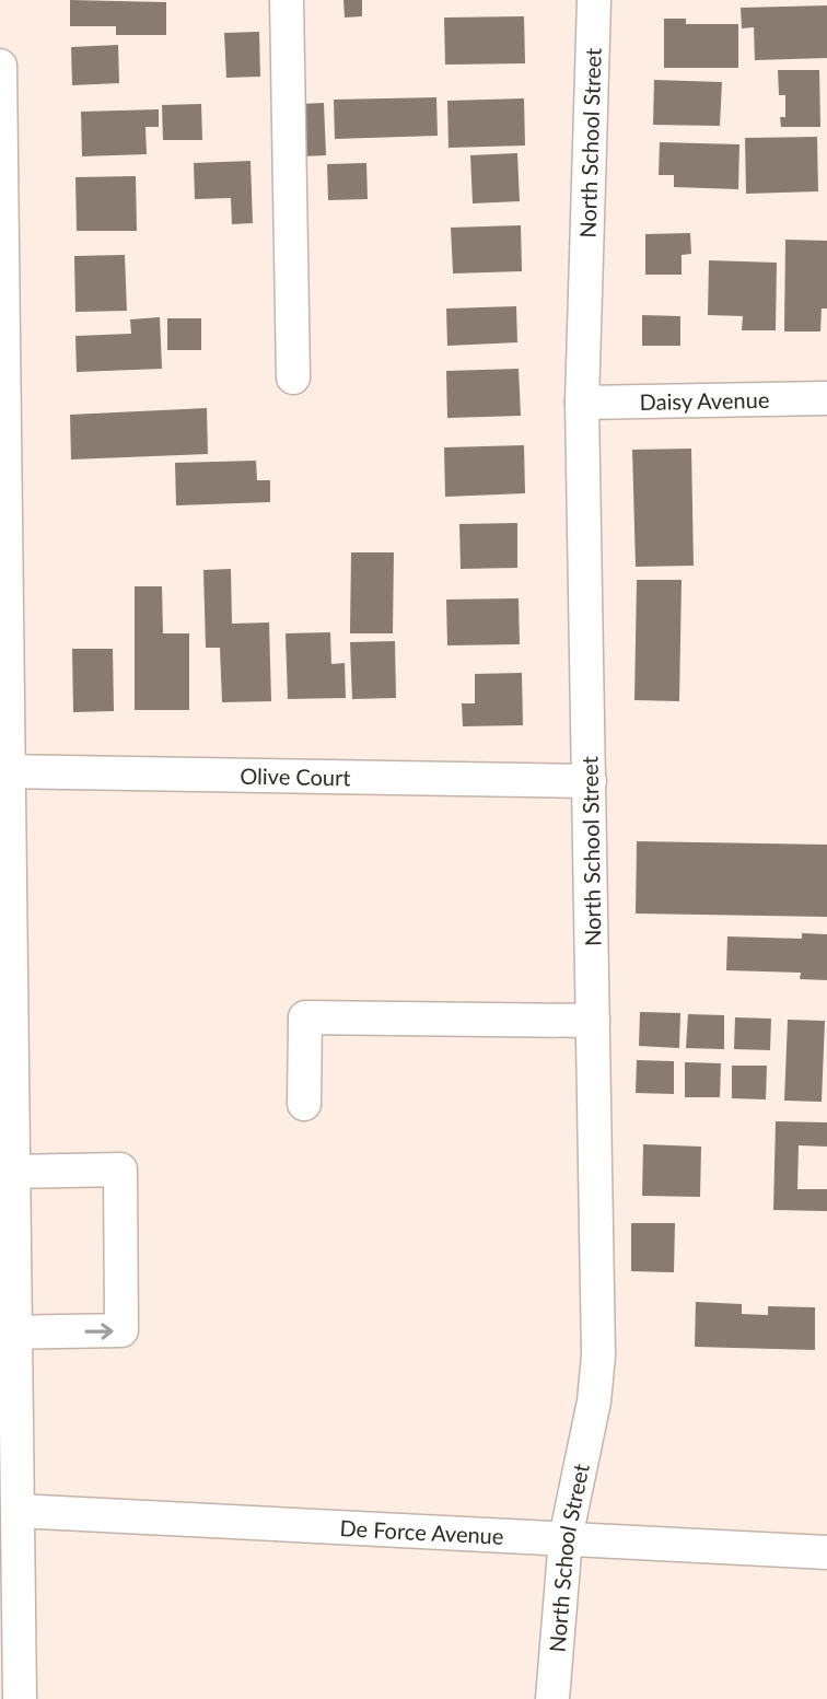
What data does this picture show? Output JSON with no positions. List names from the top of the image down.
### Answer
{
  "streets": {
    "street": [
      "North School Street",
      "Daisy Avenue",
      "Olive Court",
      "De Force Avenue"
    ]
  },
  "crossings": [
    ["North School Street", "Daisy Avenue"],
    ["North School Street", "Olive Court"],
    ["North School Street", "De Force Avenue"]
  ]
}
